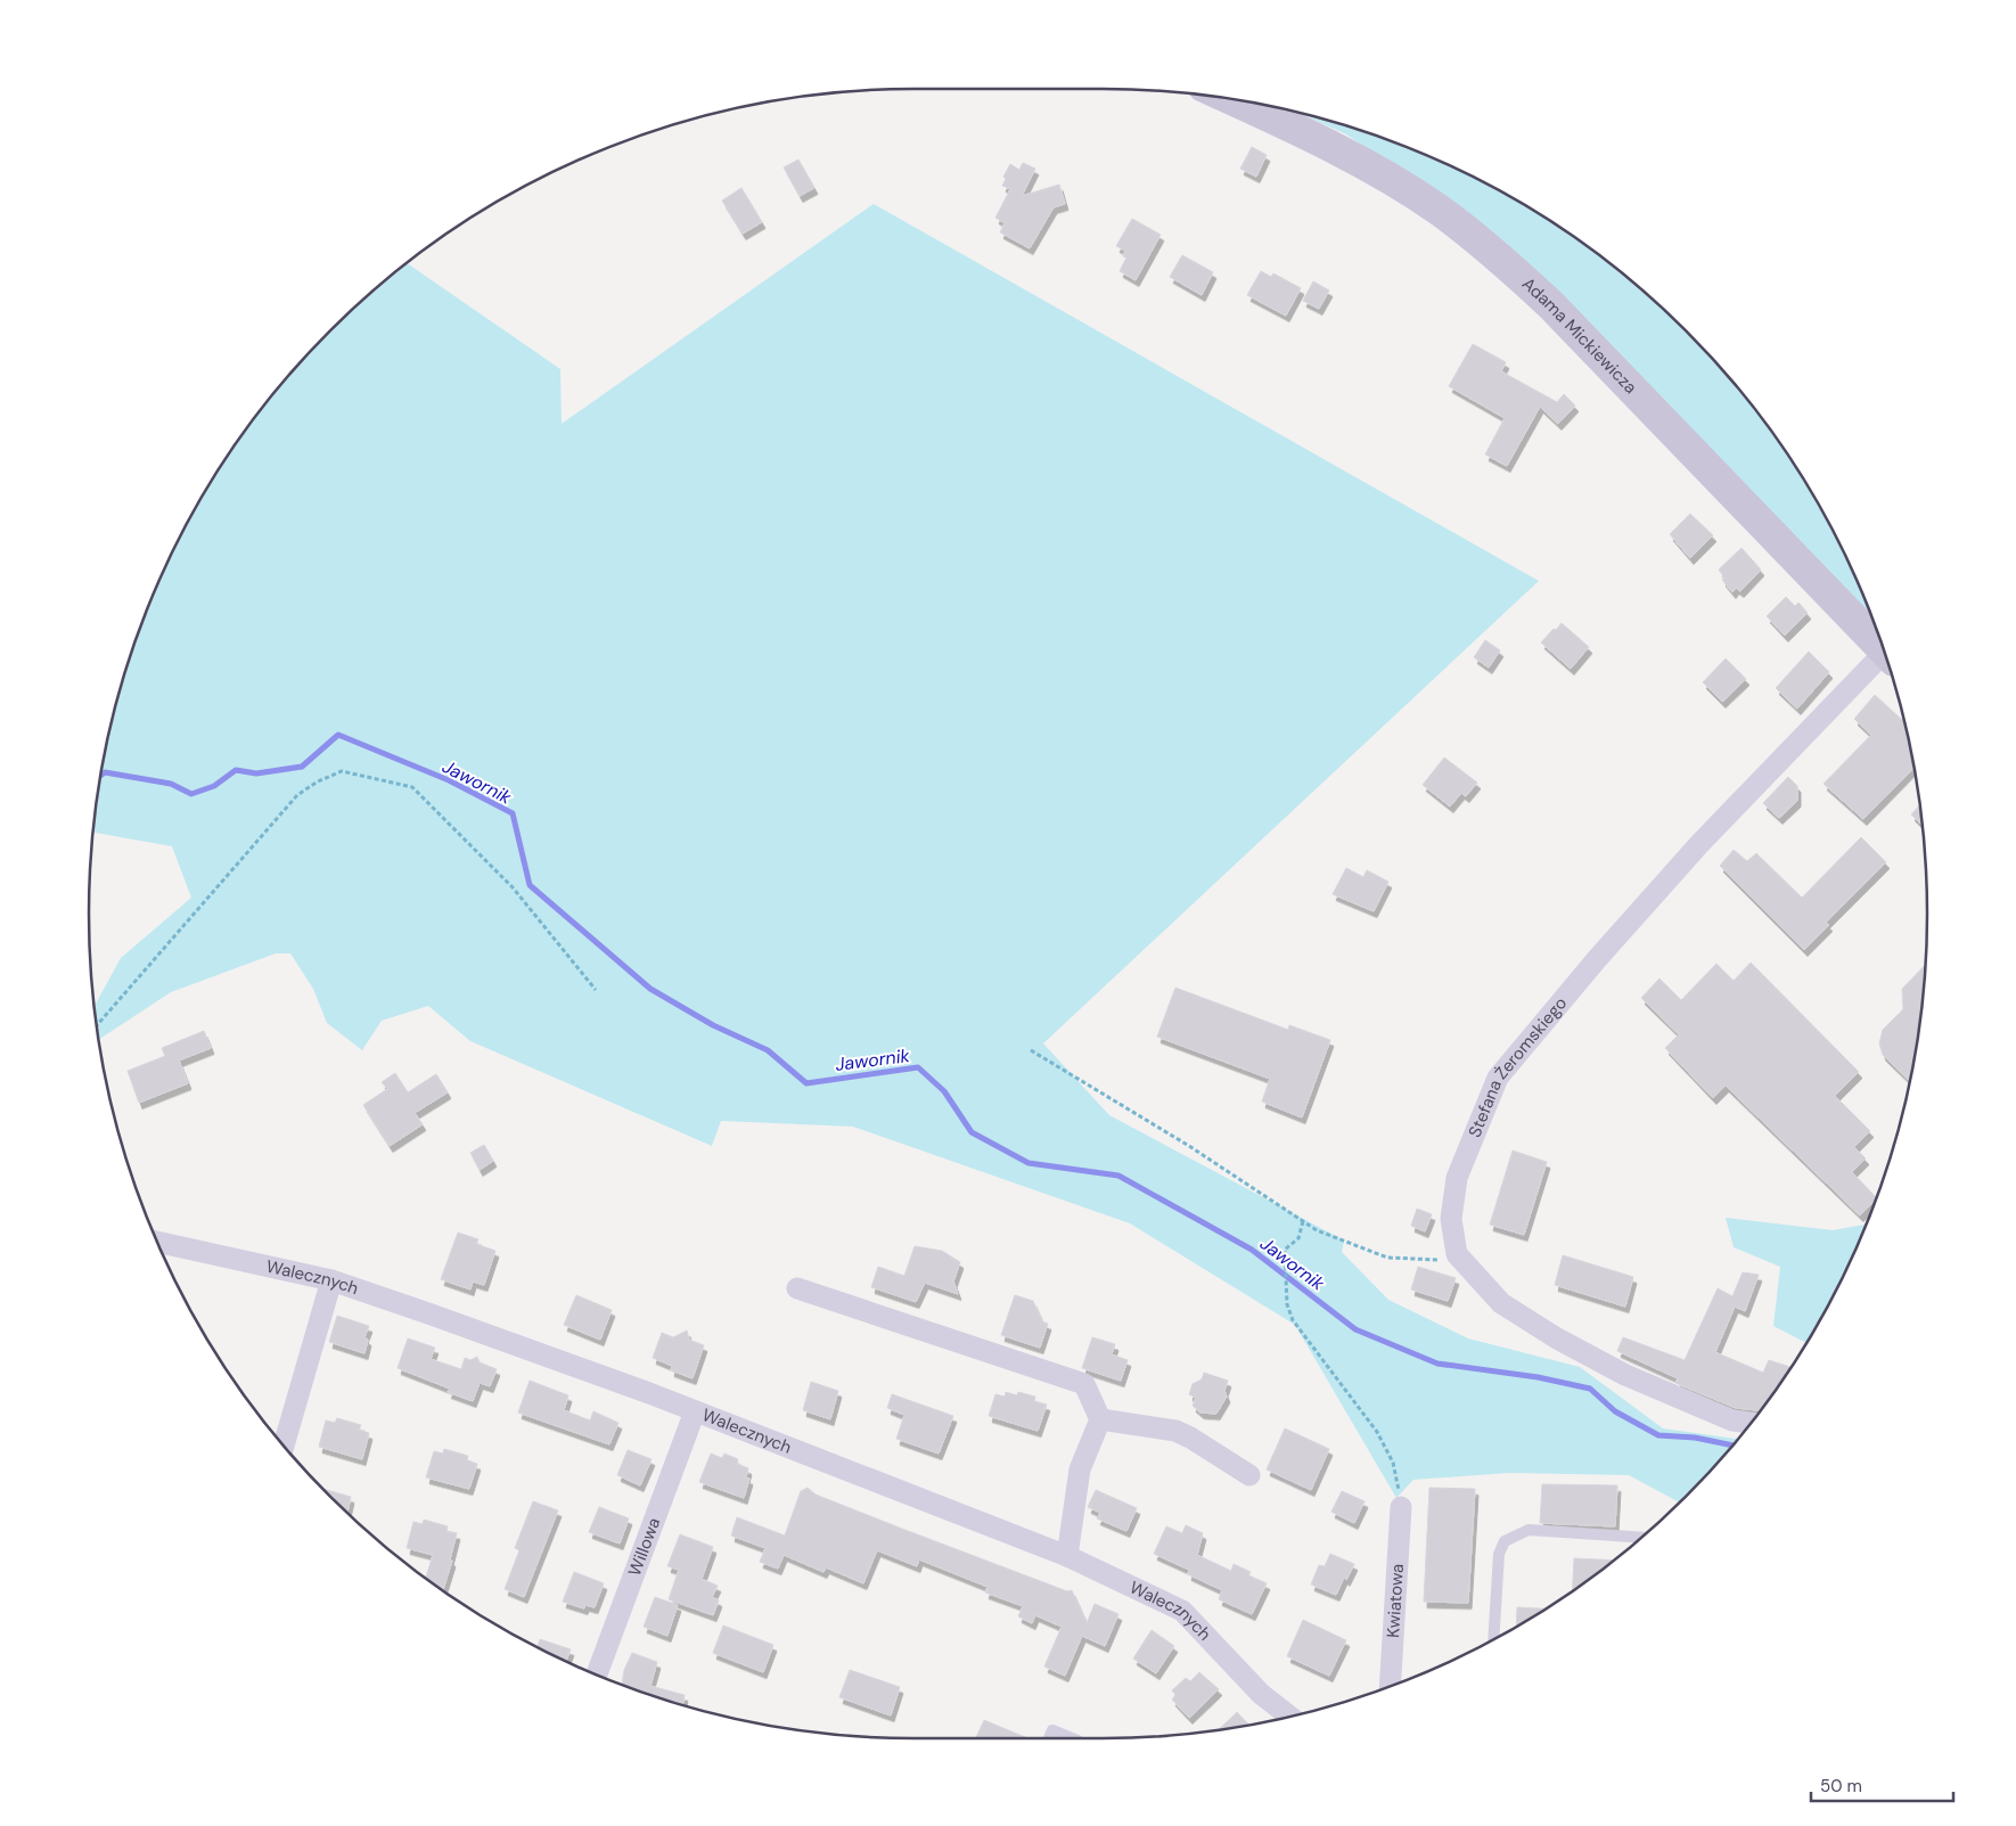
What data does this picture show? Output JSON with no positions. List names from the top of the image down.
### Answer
{
  "streets": {
    "street": [
      "Adama Mickiewicza",
      "Stefana Żeromskiego",
      "Walecznych",
      "Willowa",
      "Kwiatowa"
    ]
  },
  "crossings": [
    ["Walecznych", "Willowa"]
  ],
  "water": ["Jawornik"],
  "scale_bar": "50 m"
}
